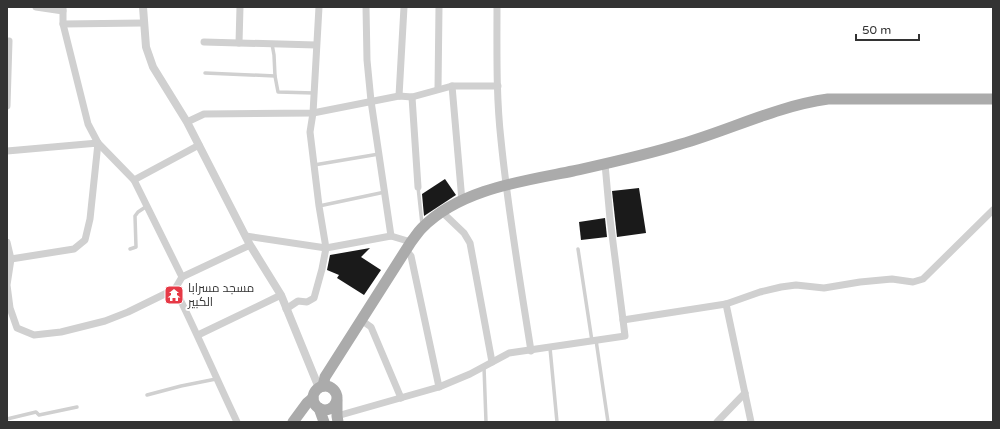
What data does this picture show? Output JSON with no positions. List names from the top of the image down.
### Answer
{
  "places": {
    "temple": ["مسجد مسرابا الكبير"]
  },
  "scale_bar": "50 m"
}
